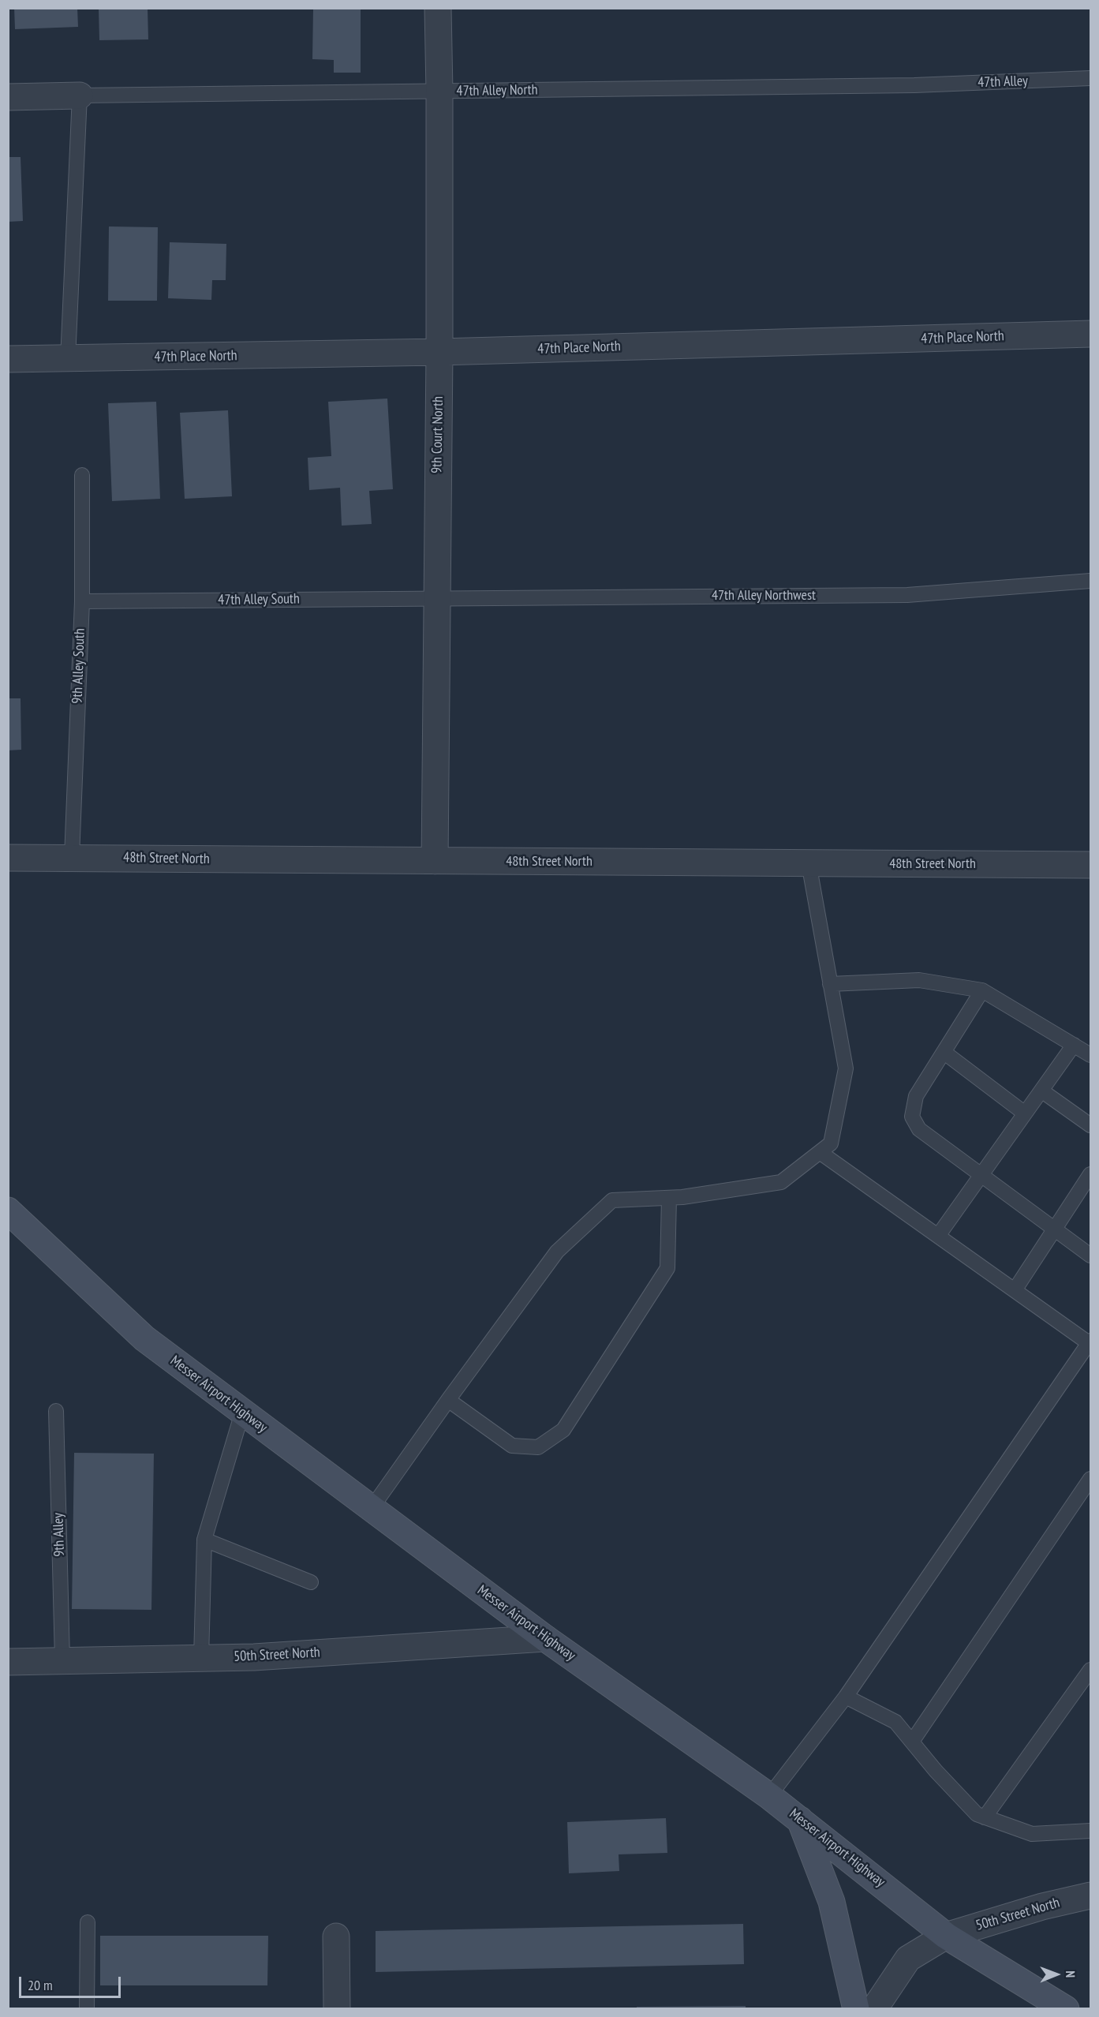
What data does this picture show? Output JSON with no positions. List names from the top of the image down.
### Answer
{
  "streets": {
    "main road": ["Messer Airport Highway"],
    "street": [
      "47th Place North",
      "9th Court North",
      "48th Street North",
      "50th Street North"
    ],
    "lane": [
      "47th Alley",
      "47th Alley North",
      "47th Alley Northwest",
      "47th Alley South",
      "9th Alley South",
      "9th Alley"
    ]
  },
  "crossings": [
    ["47th Alley", "47th Alley North"],
    ["47th Alley North", "9th Court North"],
    ["47th Place North", "9th Court North"],
    ["9th Court North", "47th Alley Northwest"],
    ["9th Court North", "47th Alley South"],
    ["9th Court North", "48th Street North"],
    ["47th Alley Northwest", "47th Alley South"],
    ["47th Alley South", "9th Alley South"],
    ["9th Alley South", "48th Street North"],
    ["Messer Airport Highway", "50th Street North"],
    ["9th Alley", "50th Street North"]
  ],
  "scale_bar": "20 m",
  "north": "right"
}
